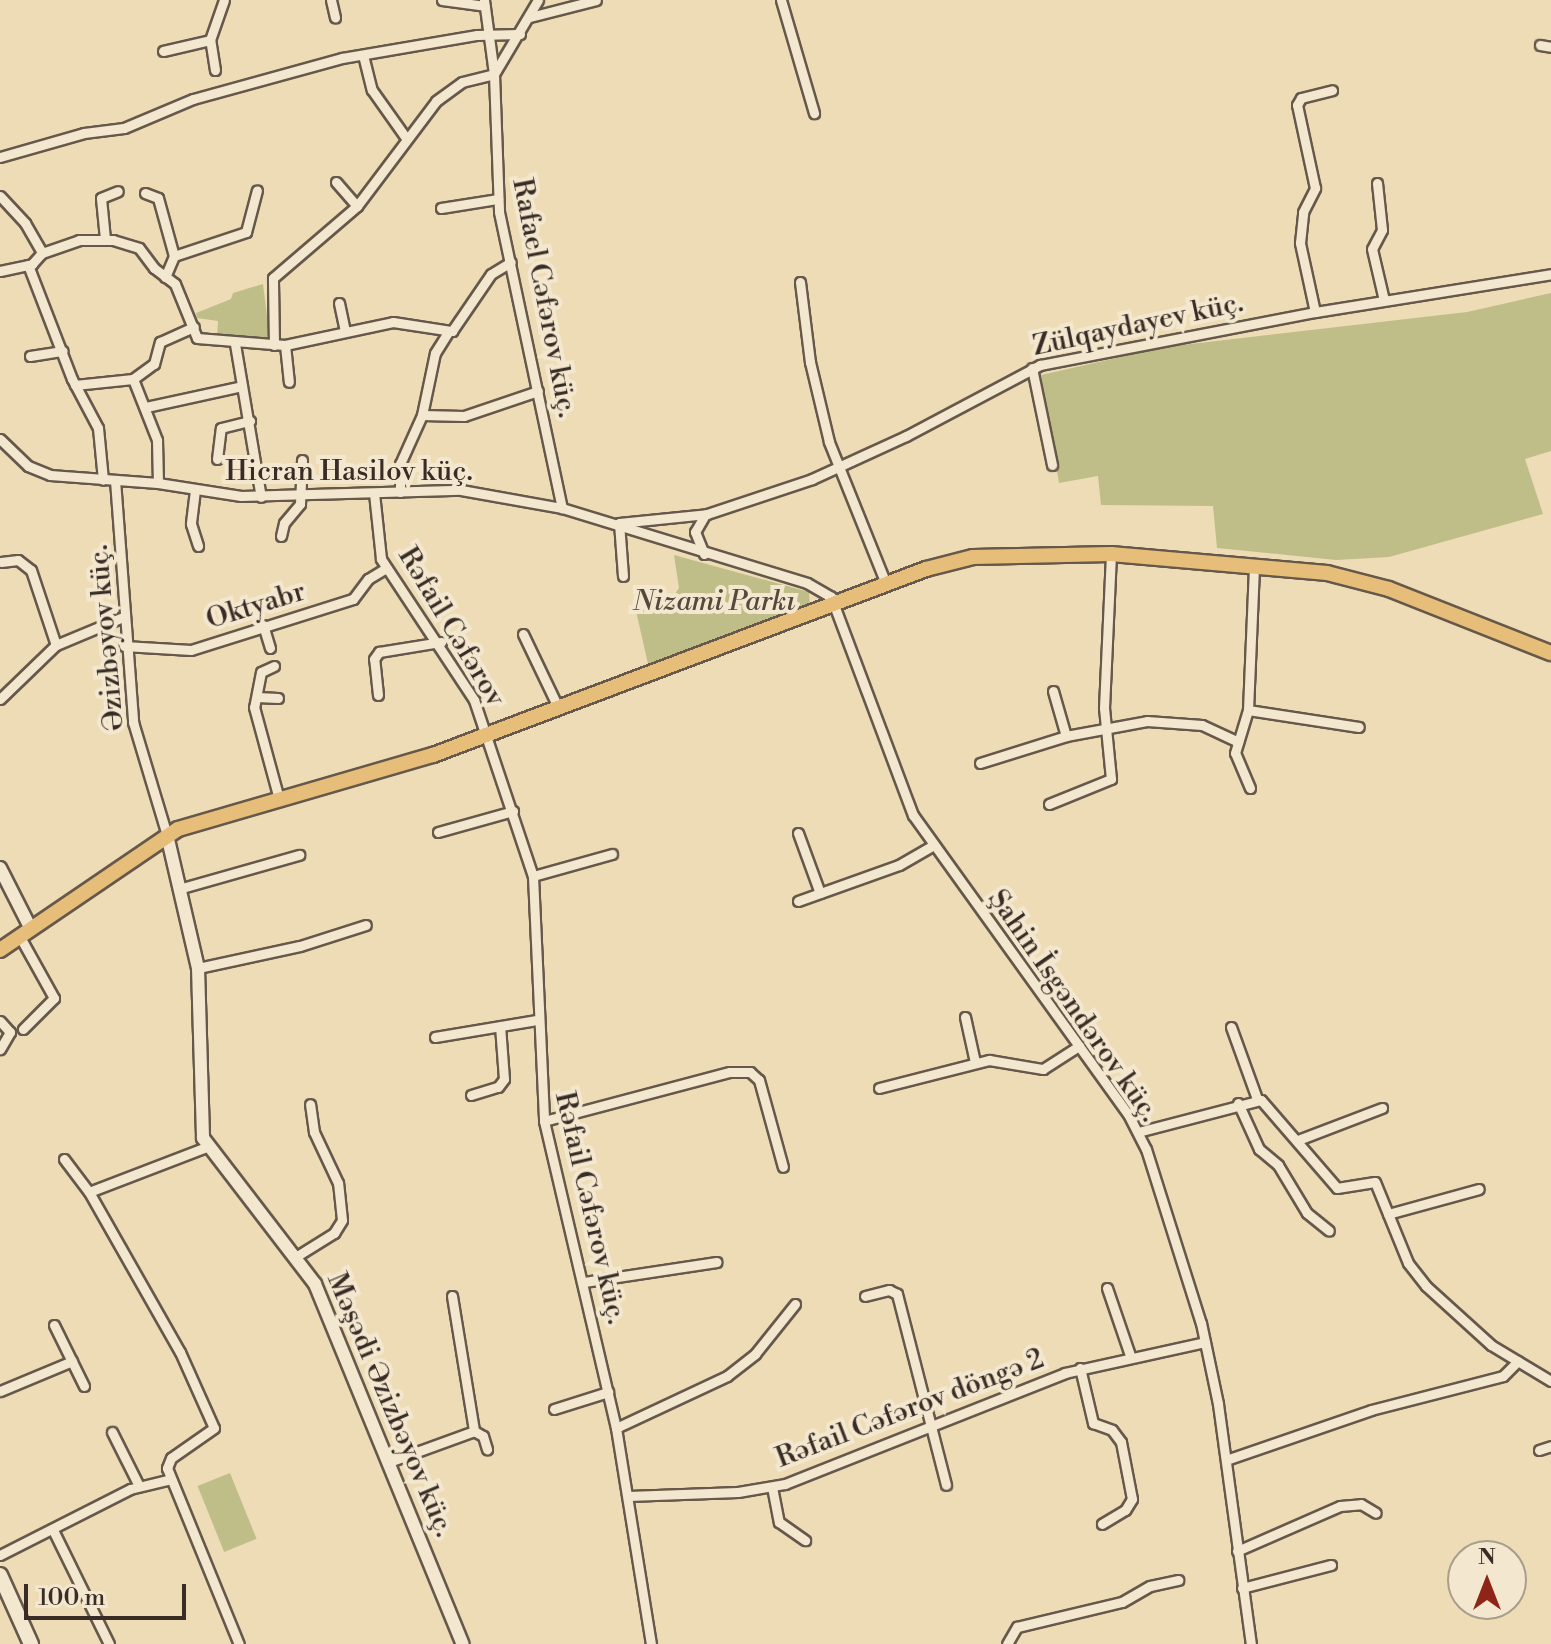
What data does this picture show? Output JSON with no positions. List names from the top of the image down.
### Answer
{
  "streets": {
    "street": [
      "Rafael Cəfərov küç.",
      "Zülqaydayev küç.",
      "Hicran Hasilov küç.",
      "Oktyabr",
      "Rəfail Cəfərov",
      "Əzizbəyov küç.",
      "Şahin İsgəndərov küç.",
      "Rəfail Cəfərov küç.",
      "Məşədi Əzizbəyov küç.",
      "Rəfail Cəfərov döngə 2"
    ]
  },
  "crossings": [
    ["Rafael Cəfərov küç.", "Hicran Hasilov küç."],
    ["Zülqaydayev küç.", "Hicran Hasilov küç."],
    ["Hicran Hasilov küç.", "Rəfail Cəfərov"],
    ["Hicran Hasilov küç.", "Əzizbəyov küç."],
    ["Hicran Hasilov küç.", "Şahin İsgəndərov küç."],
    ["Oktyabr", "Rəfail Cəfərov"],
    ["Oktyabr", "Əzizbəyov küç."],
    ["Rəfail Cəfərov", "Rəfail Cəfərov küç."],
    ["Şahin İsgəndərov küç.", "Rəfail Cəfərov döngə 2"],
    ["Rəfail Cəfərov küç.", "Rəfail Cəfərov döngə 2"]
  ],
  "parks": ["Nizami Parkı"],
  "scale_bar": "100 m",
  "north": "top"
}
